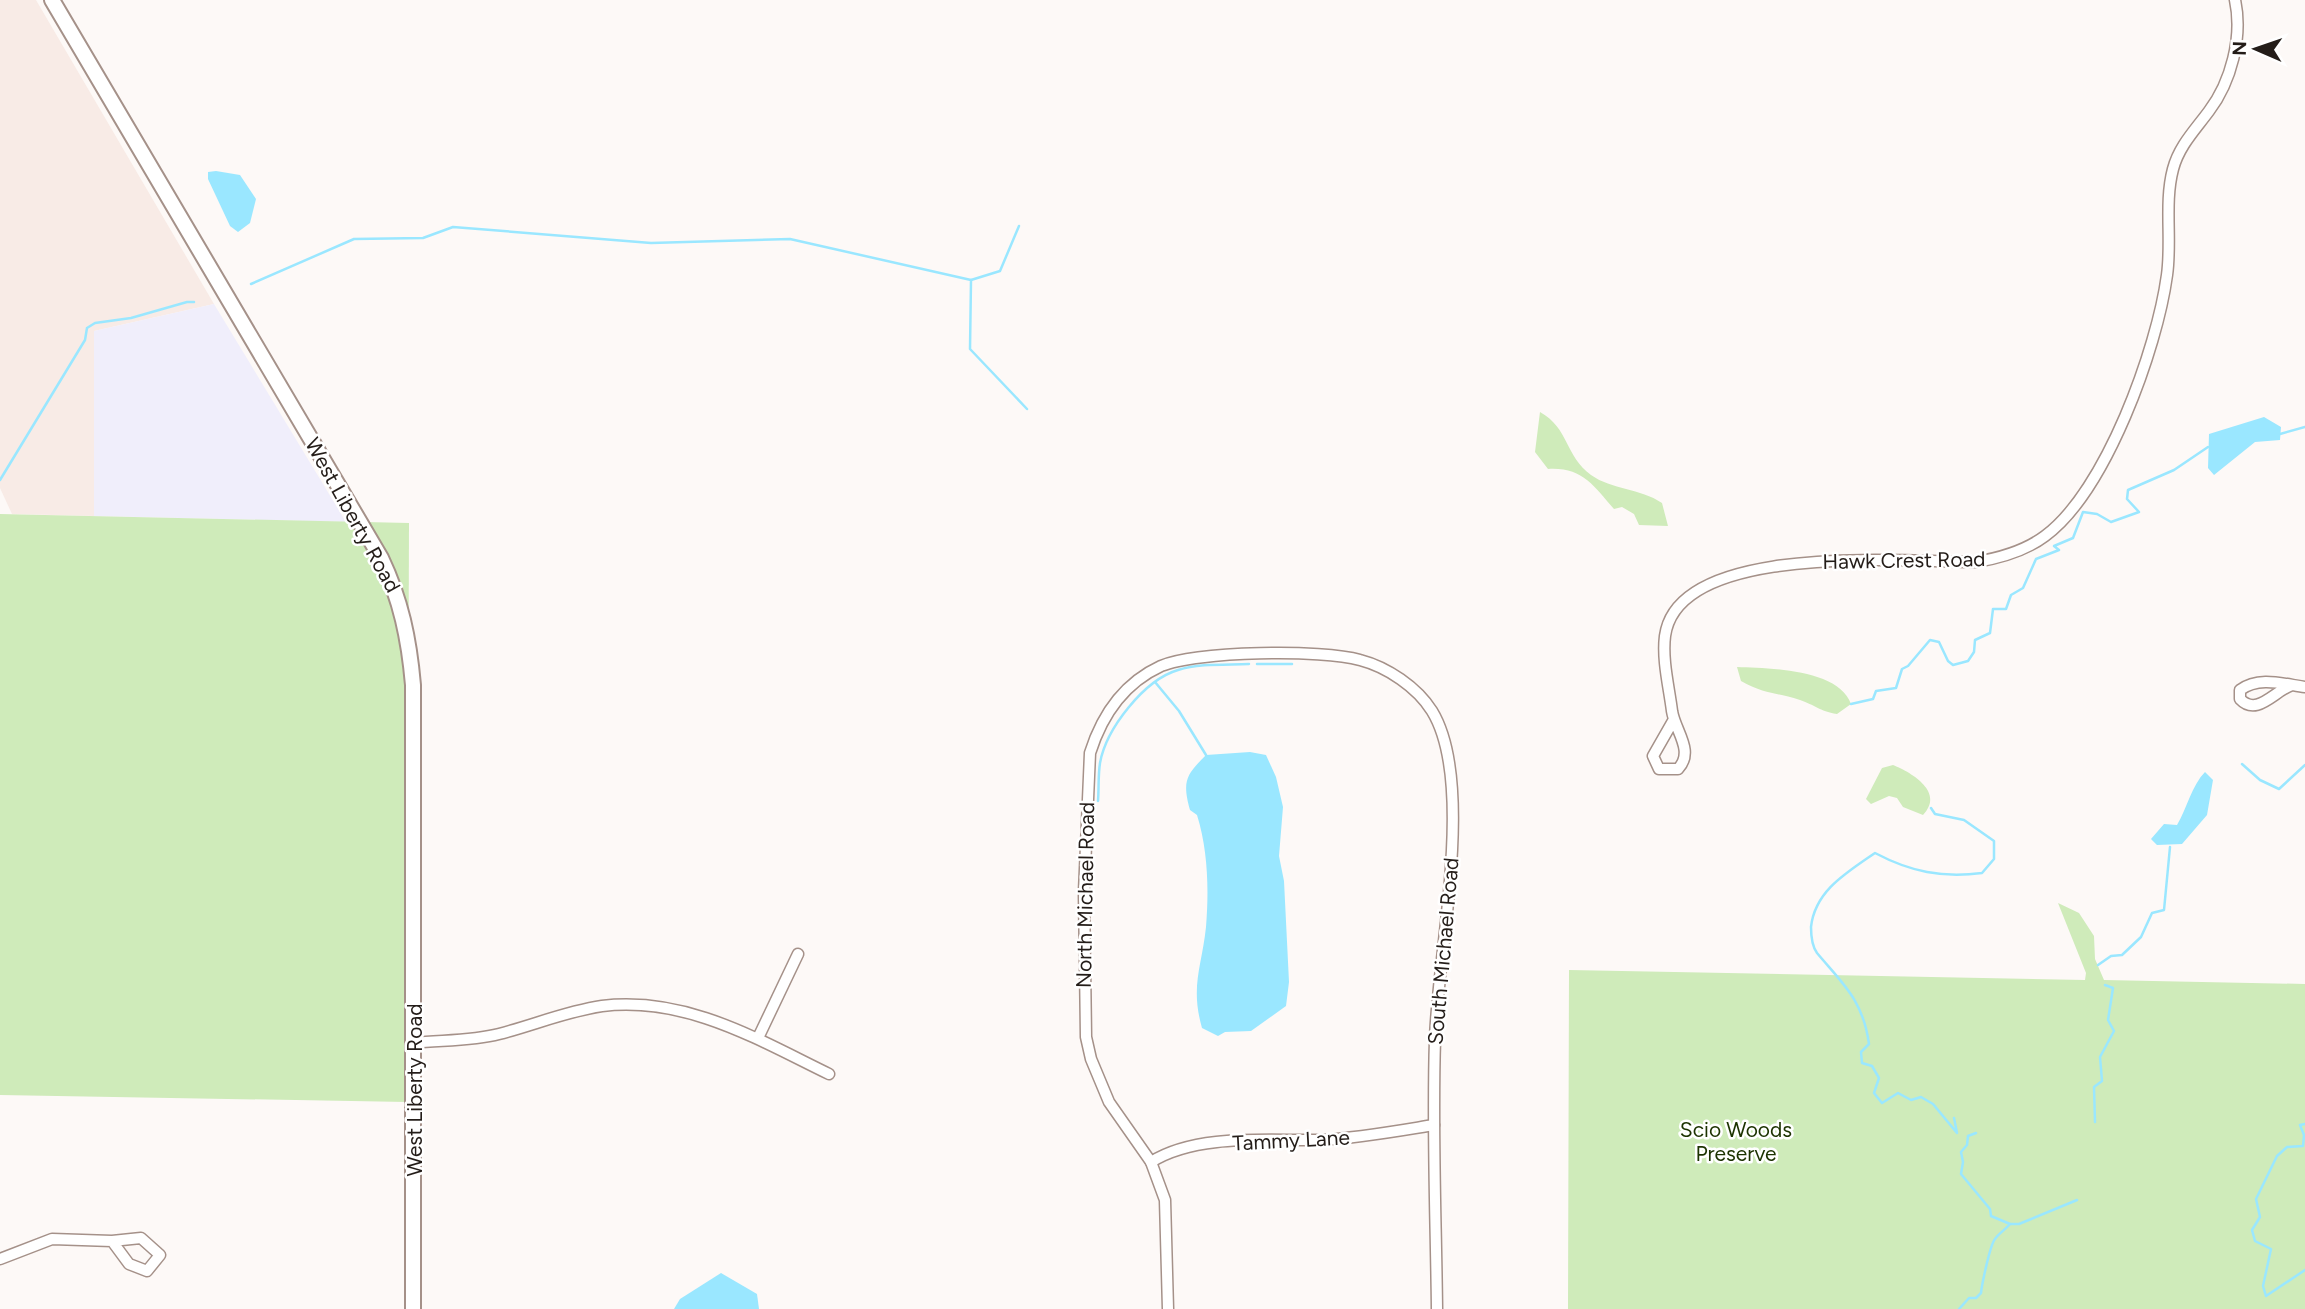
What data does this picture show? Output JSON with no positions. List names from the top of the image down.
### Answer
{
  "streets": {
    "main road": ["West Liberty Road"],
    "street": [
      "Hawk Crest Road",
      "North Michael Road",
      "South Michael Road",
      "Tammy Lane"
    ]
  },
  "crossings": [
    ["North Michael Road", "South Michael Road"],
    ["North Michael Road", "Tammy Lane"],
    ["South Michael Road", "Tammy Lane"]
  ],
  "parks": ["Scio Woods Preserve"],
  "north": "left"
}
